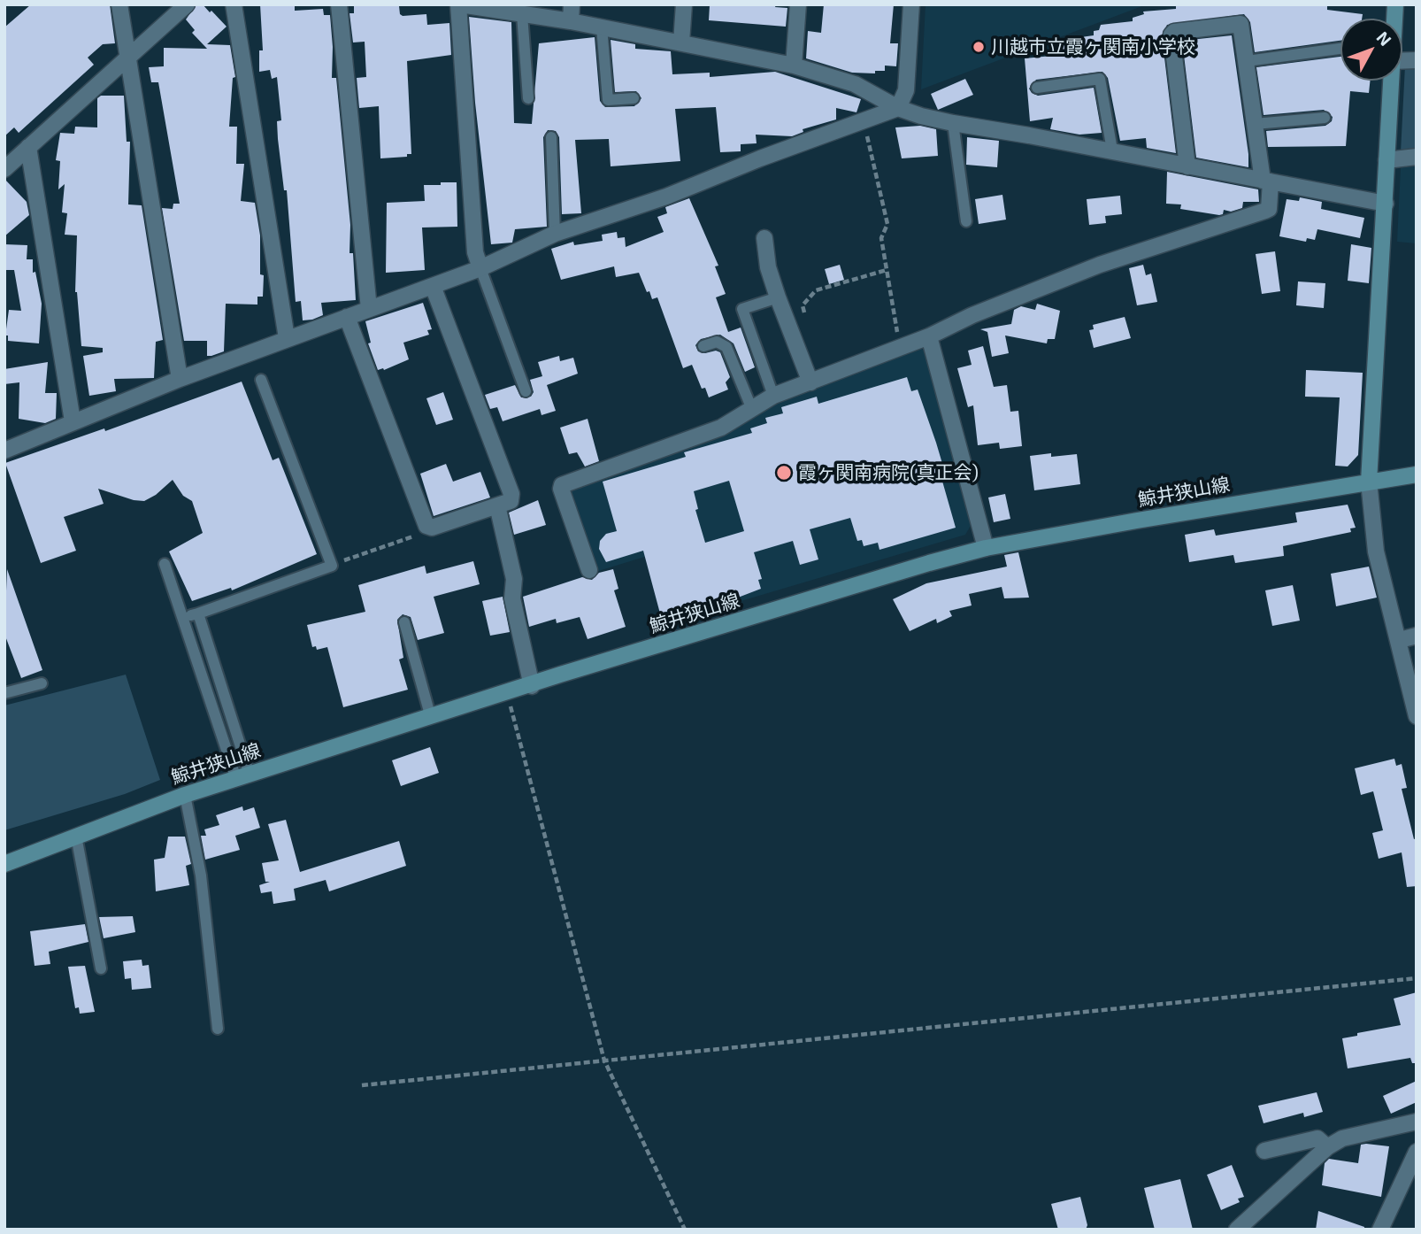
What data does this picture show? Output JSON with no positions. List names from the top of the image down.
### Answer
{
  "streets": {
    "main road": ["鯨井狭山線"]
  },
  "places": ["川越市立霞ヶ関南小学校", "霞ヶ関南病院(真正会)"],
  "north": "top right"
}
